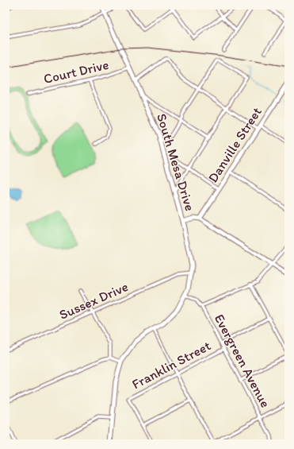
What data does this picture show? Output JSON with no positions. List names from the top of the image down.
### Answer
{
  "streets": {
    "main road": ["Danville Street", "South Mesa Drive"],
    "street": [
      "Court Drive",
      "Sussex Drive",
      "Evergreen Avenue",
      "Franklin Street"
    ]
  },
  "crossings": [
    ["Court Drive", "South Mesa Drive"],
    ["South Mesa Drive", "Sussex Drive"],
    ["South Mesa Drive", "Evergreen Avenue"],
    ["Evergreen Avenue", "Franklin Street"]
  ]
}
